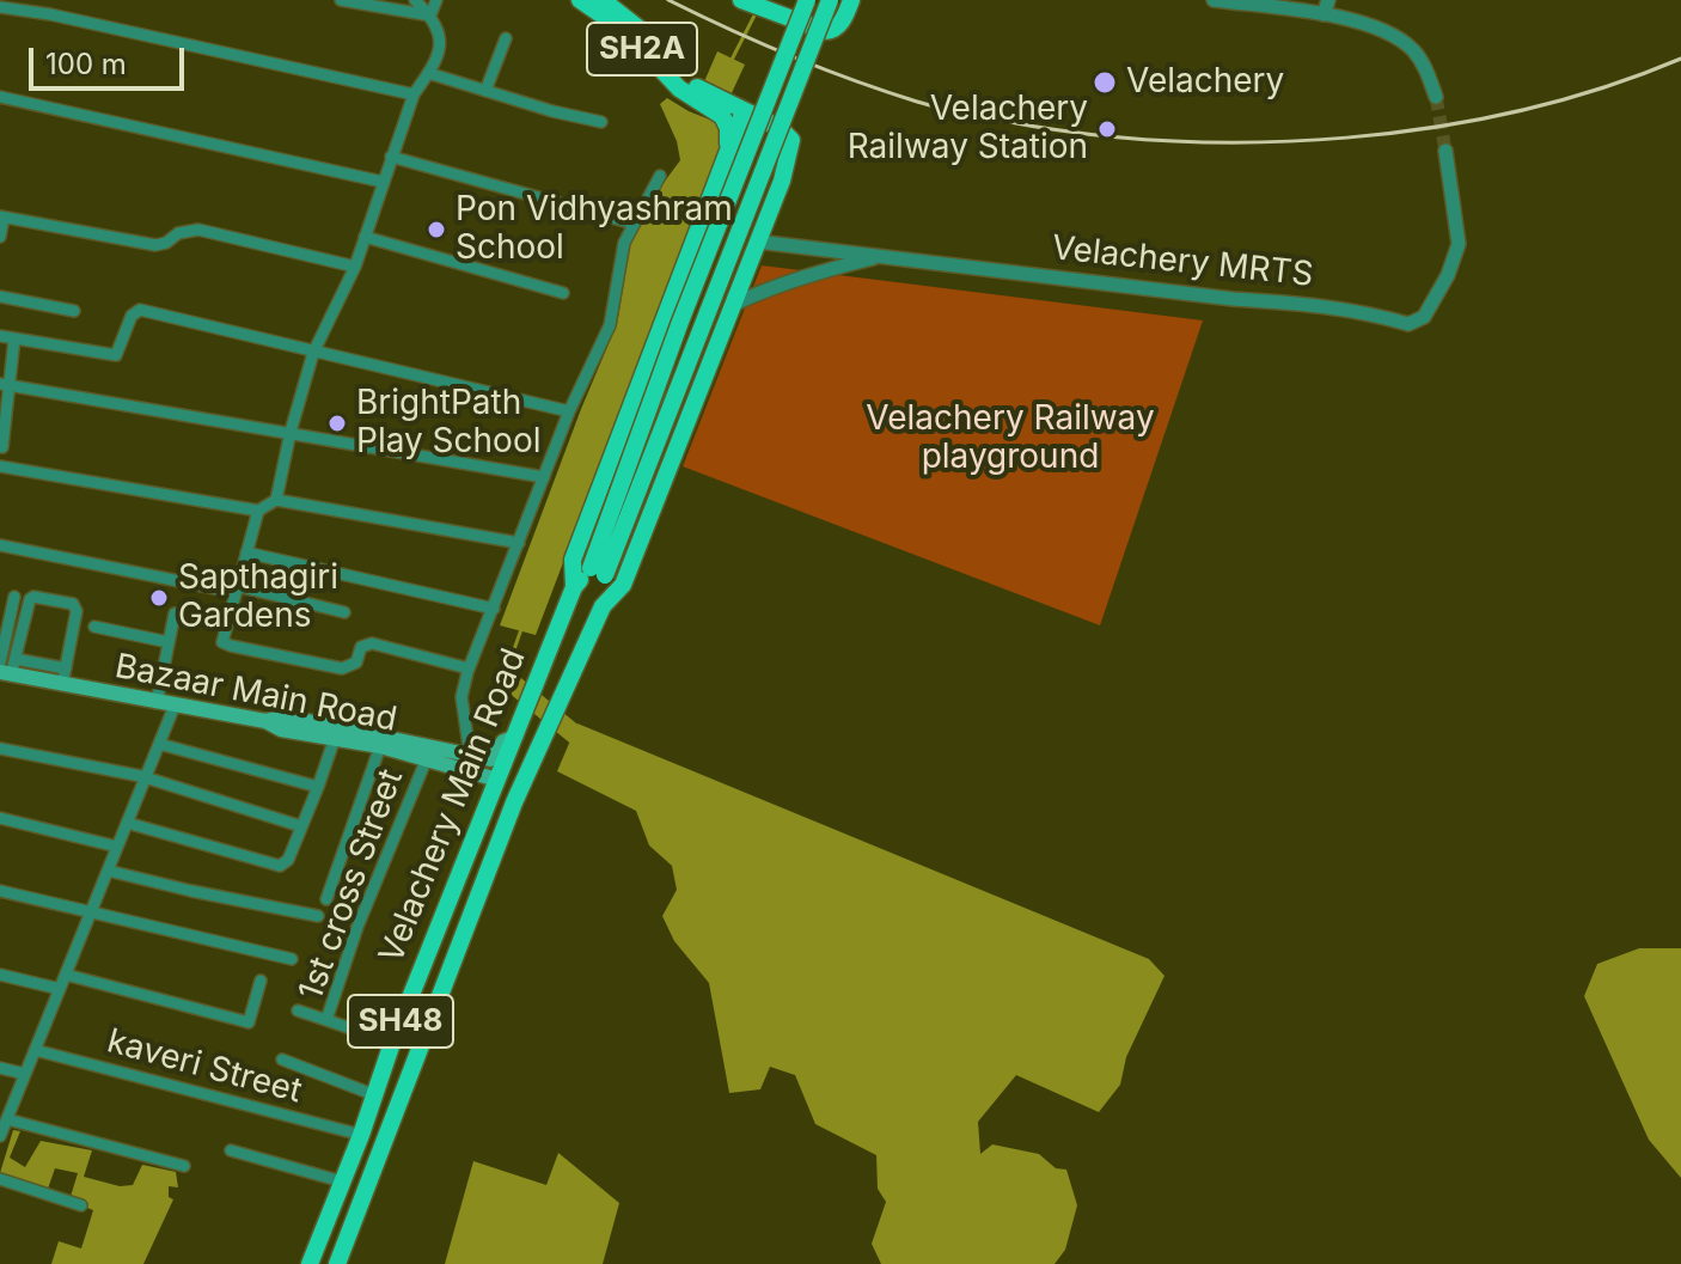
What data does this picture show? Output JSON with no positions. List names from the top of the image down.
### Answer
{
  "streets": {
    "main road": [
      "SH2A",
      "Bazaar Main Road",
      "Velachery Main Road",
      "SH48"
    ],
    "street": ["Velachery MRTS", "1st cross Street", "kaveri Street"]
  },
  "crossings": [
    ["Bazaar Main Road", "Velachery Main Road"],
    ["Bazaar Main Road", "1st cross Street"],
    ["Velachery Main Road", "1st cross Street"],
    ["Velachery Main Road", "SH48"],
    ["Velachery Main Road", "kaveri Street"]
  ],
  "parks": ["Velachery Railway playground"],
  "places": [
    "Velachery",
    "Velachery Railway Station",
    "Pon Vidhyashram School",
    "BrightPath Play School",
    "Sapthagiri Gardens"
  ],
  "scale_bar": "100 m"
}
